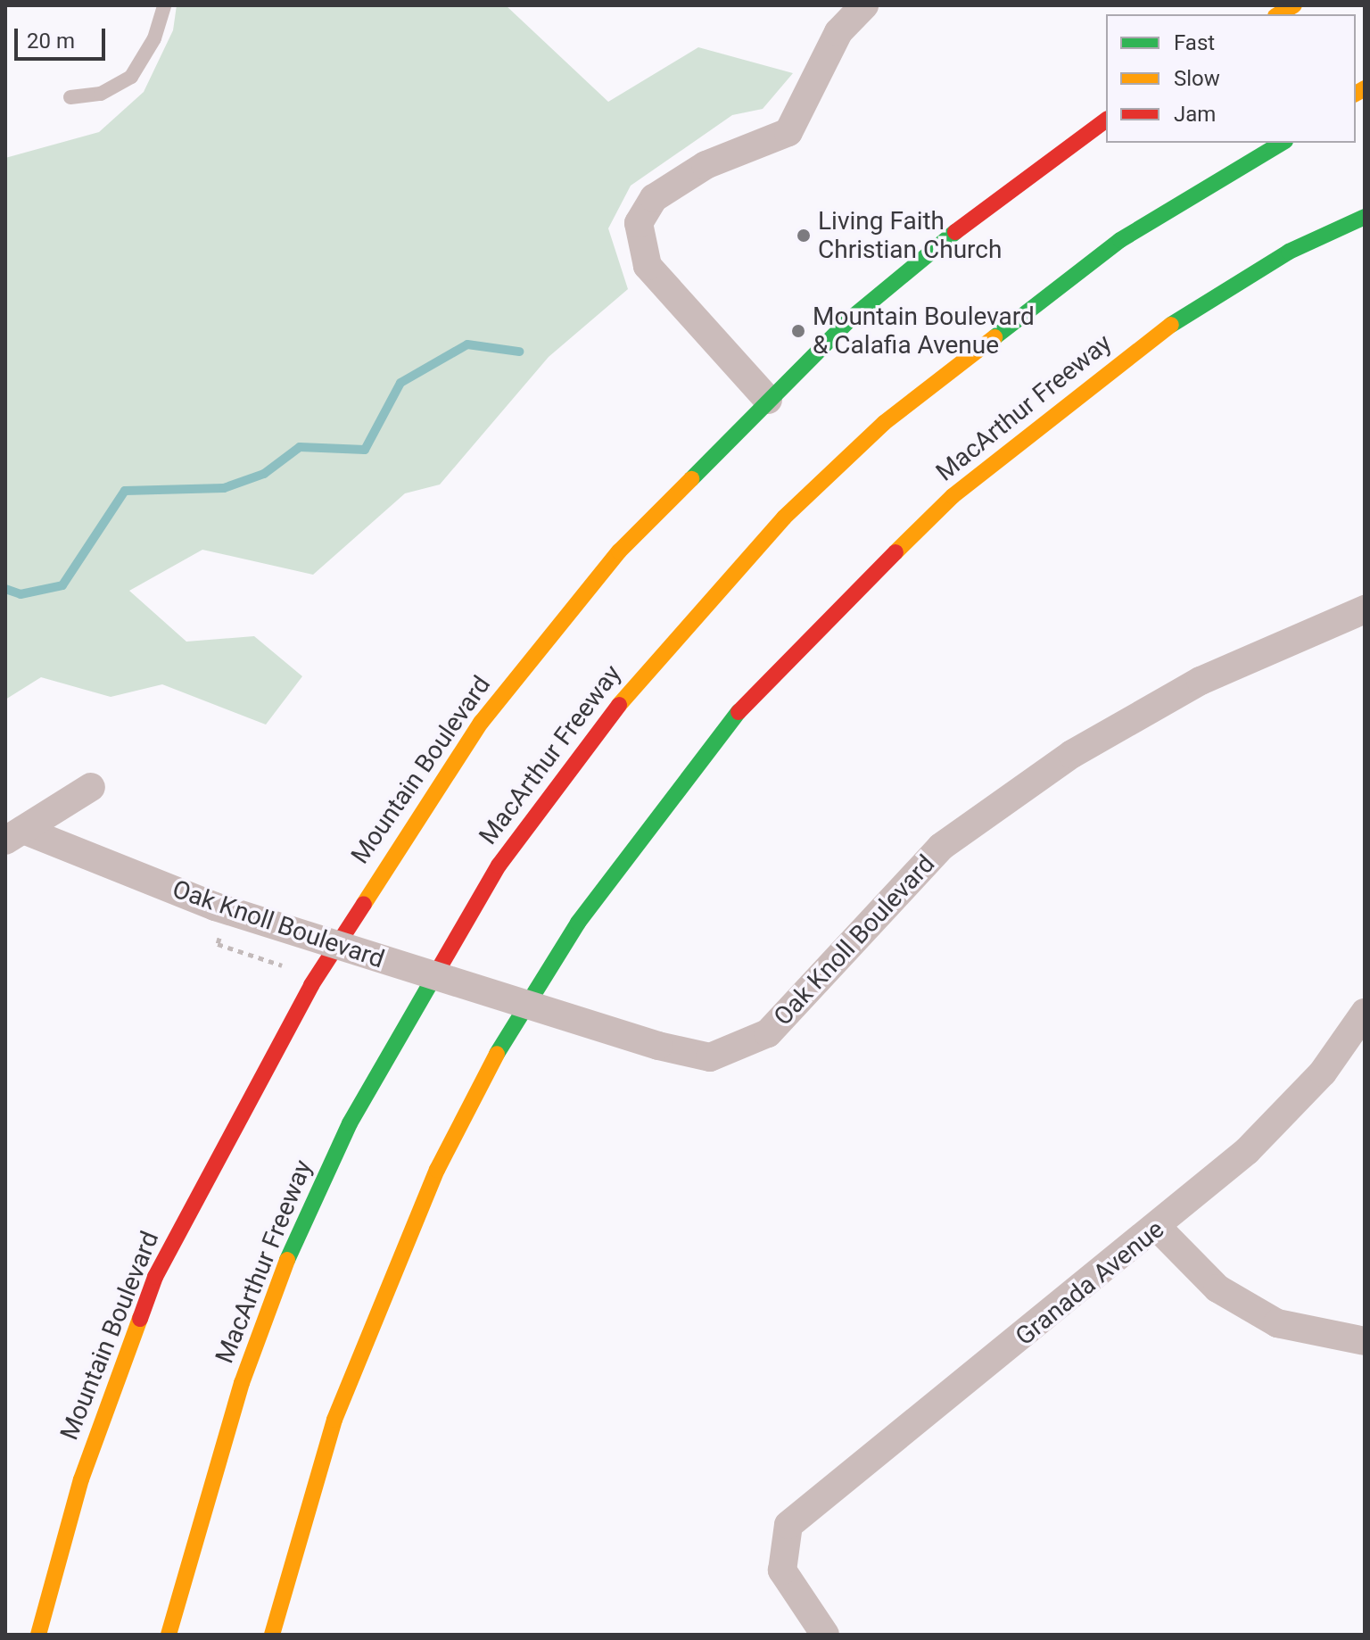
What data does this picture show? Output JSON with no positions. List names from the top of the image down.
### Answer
{
  "streets": {
    "main road": ["MacArthur Freeway", "Mountain Boulevard"],
    "street": ["Oak Knoll Boulevard", "Granada Avenue"]
  },
  "places": ["Living Faith Christian Church", "Mountain Boulevard & Calafia Avenue"],
  "legend": ["Fast", "Slow", "Jam"],
  "scale_bar": "20 m"
}
